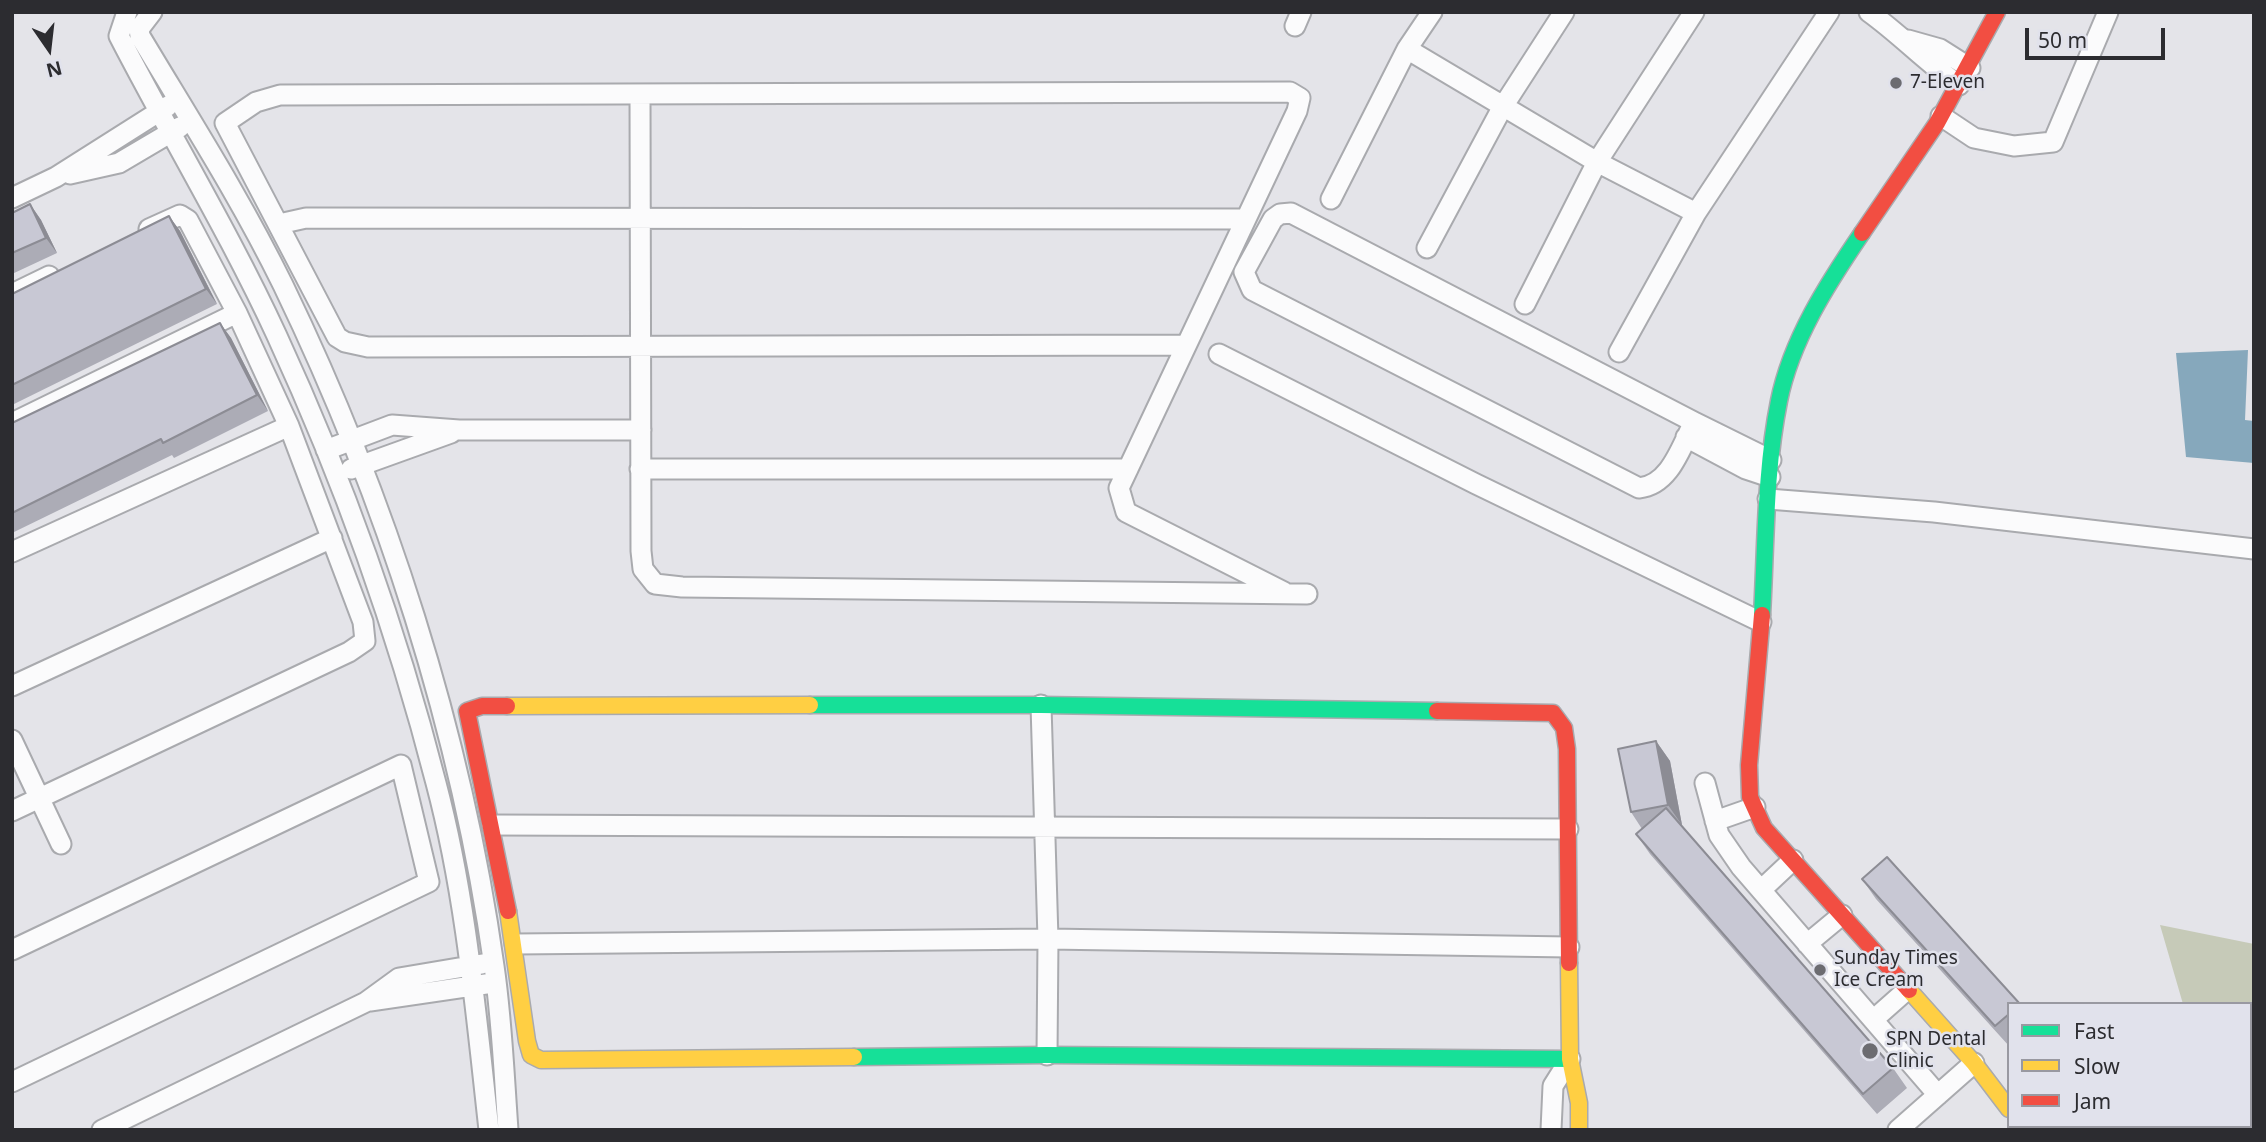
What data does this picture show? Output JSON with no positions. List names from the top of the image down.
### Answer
{
  "places": ["7-Eleven", "Sunday Times Ice Cream", "SPN Dental Clinic"],
  "legend": ["Fast", "Slow", "Jam"],
  "scale_bar": "50 m",
  "north": "bottom"
}
